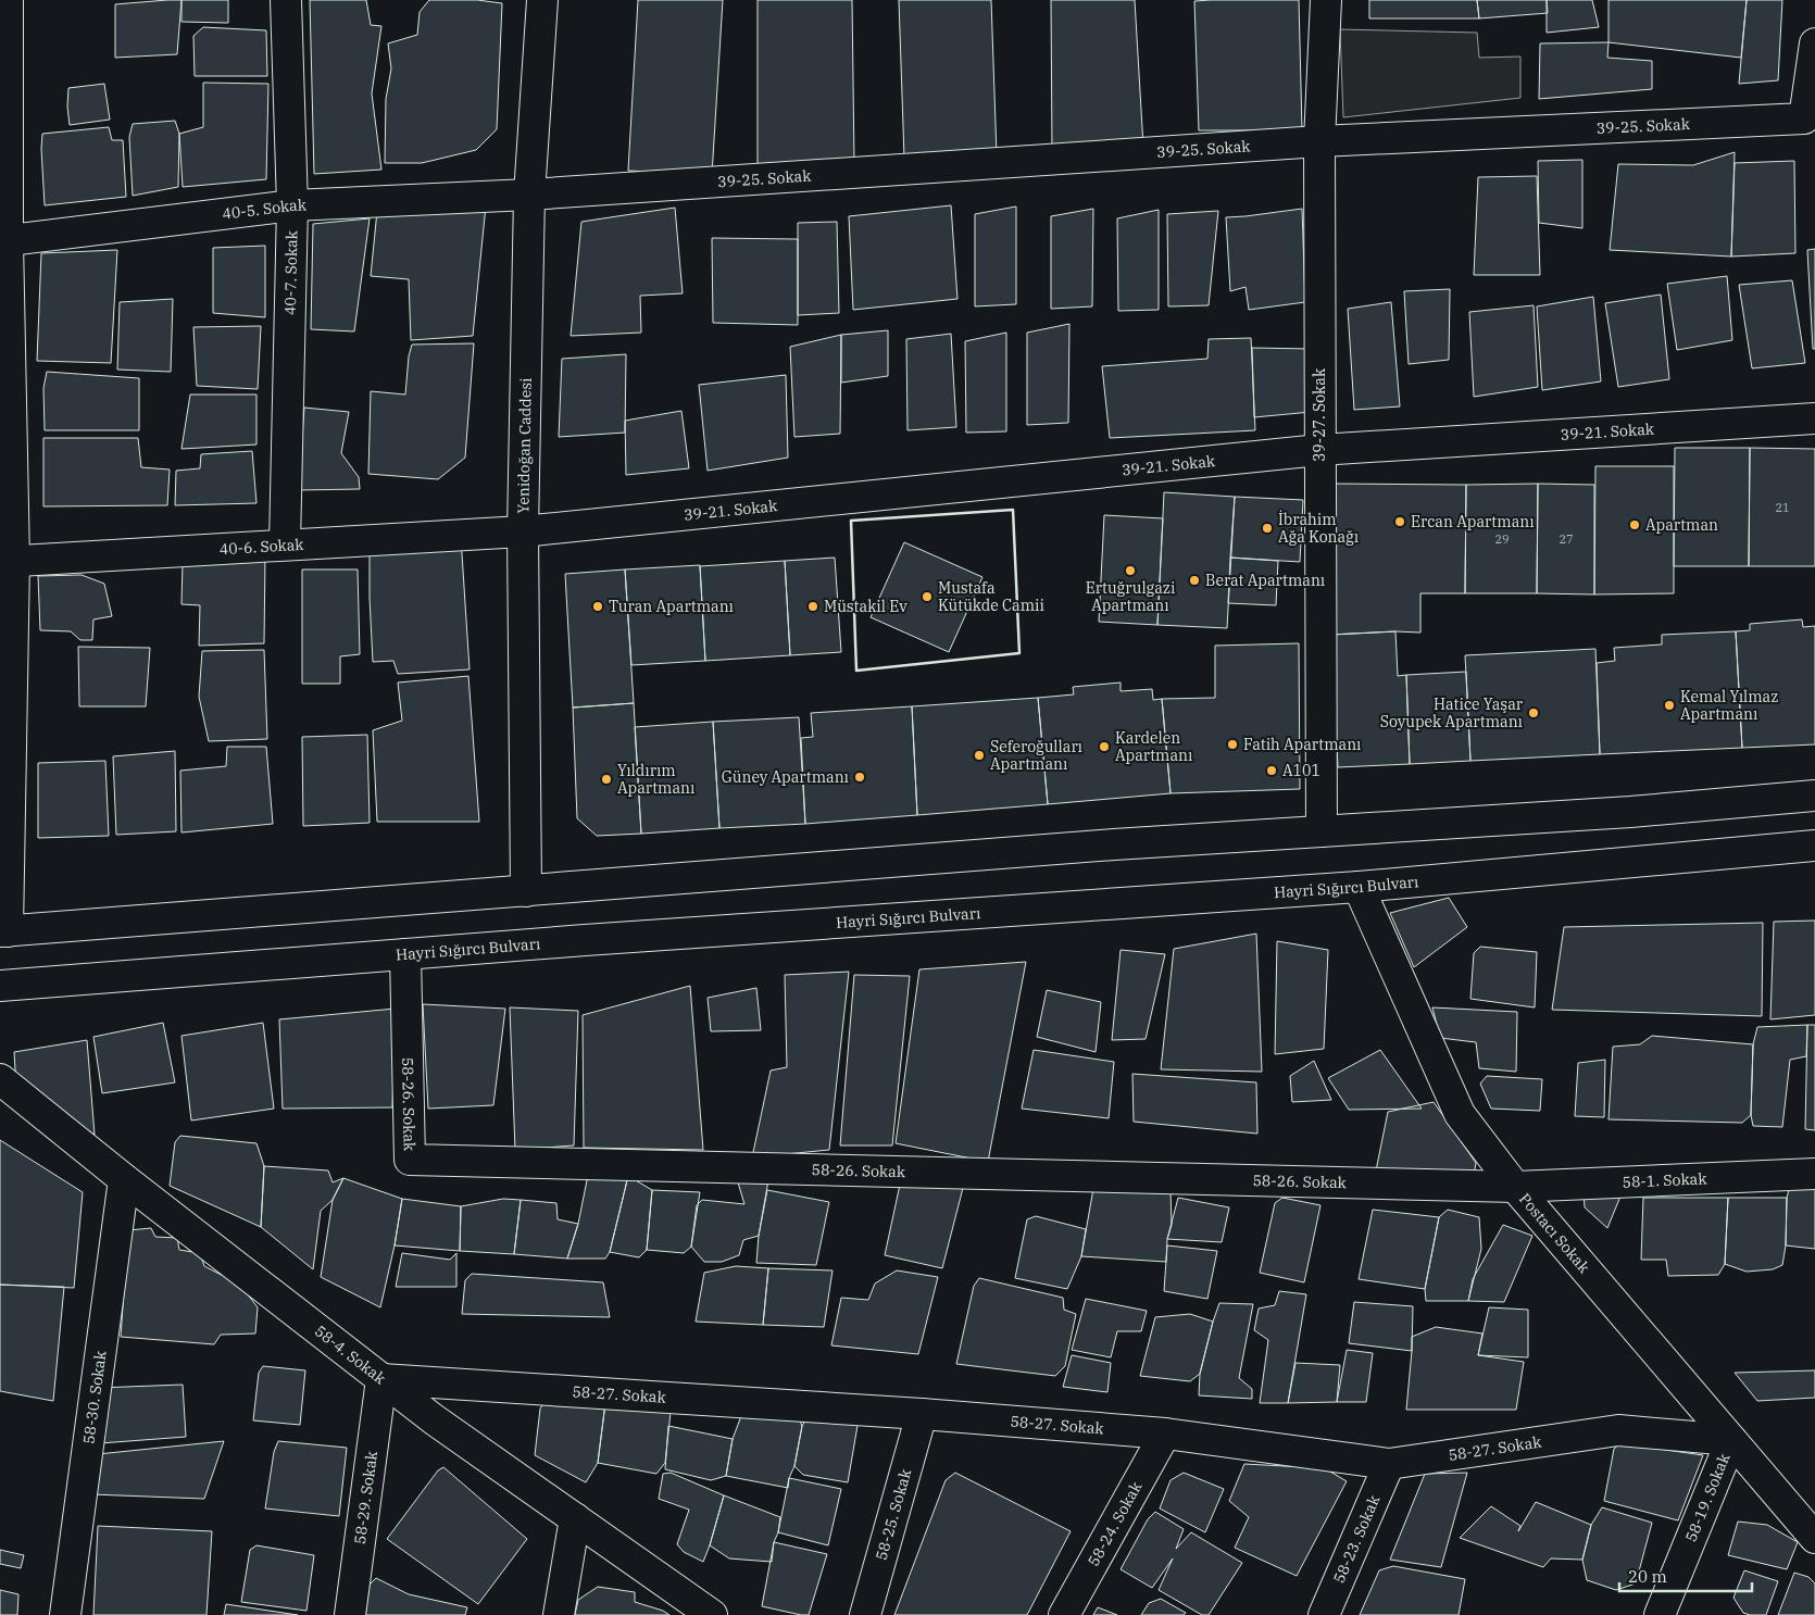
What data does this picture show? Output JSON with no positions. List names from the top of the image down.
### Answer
{
  "streets": {
    "street": [
      "39-25. Sokak",
      "40-5. Sokak",
      "40-7. Sokak",
      "39-27. Sokak",
      "39-21. Sokak",
      "Yenidoğan Caddesi",
      "40-6. Sokak",
      "Hayri Sığırcı Bulvarı",
      "58-26. Sokak",
      "58-1. Sokak",
      "Postacı Sokak",
      "58-4. Sokak",
      "58-27. Sokak",
      "58-30. Sokak",
      "58-29. Sokak",
      "58-19. Sokak",
      "58-25. Sokak",
      "58-24. Sokak",
      "58-23. Sokak"
    ]
  },
  "crossings": [
    ["39-25. Sokak", "40-5. Sokak"],
    ["39-25. Sokak", "39-27. Sokak"],
    ["39-25. Sokak", "Yenidoğan Caddesi"],
    ["40-5. Sokak", "40-7. Sokak"],
    ["40-5. Sokak", "Yenidoğan Caddesi"],
    ["40-7. Sokak", "40-6. Sokak"],
    ["39-27. Sokak", "39-21. Sokak"],
    ["39-21. Sokak", "Yenidoğan Caddesi"],
    ["39-21. Sokak", "40-6. Sokak"],
    ["Yenidoğan Caddesi", "40-6. Sokak"],
    ["Hayri Sığırcı Bulvarı", "58-26. Sokak"],
    ["Hayri Sığırcı Bulvarı", "Postacı Sokak"],
    ["58-26. Sokak", "58-1. Sokak"],
    ["58-26. Sokak", "Postacı Sokak"],
    ["58-1. Sokak", "Postacı Sokak"],
    ["Postacı Sokak", "58-27. Sokak"],
    ["Postacı Sokak", "58-19. Sokak"],
    ["58-4. Sokak", "58-27. Sokak"],
    ["58-4. Sokak", "58-30. Sokak"],
    ["58-4. Sokak", "58-29. Sokak"],
    ["58-27. Sokak", "58-29. Sokak"],
    ["58-27. Sokak", "58-19. Sokak"],
    ["58-27. Sokak", "58-25. Sokak"],
    ["58-27. Sokak", "58-24. Sokak"],
    ["58-27. Sokak", "58-23. Sokak"]
  ],
  "places": [
    "Ercan Apartmanı",
    "Apartman",
    "İbrahim Ağa Konağı",
    "Ertuğrulgazi Apartmanı",
    "Berat Apartmanı",
    "Mustafa Kütükde Camii",
    "Turan Apartmanı",
    "Müstakil Ev",
    "Kemal Yılmaz Apartmanı",
    "Hatice Yaşar Soyupek Apartmanı",
    "Fatih Apartmanı",
    "Kardelen Apartmanı",
    "Seferoğulları Apartmanı",
    "A101",
    "Güney Apartmanı",
    "Yıldırım Apartmanı"
  ],
  "house_numbers": ["21", "29", "27"],
  "scale_bar": "20 m"
}
